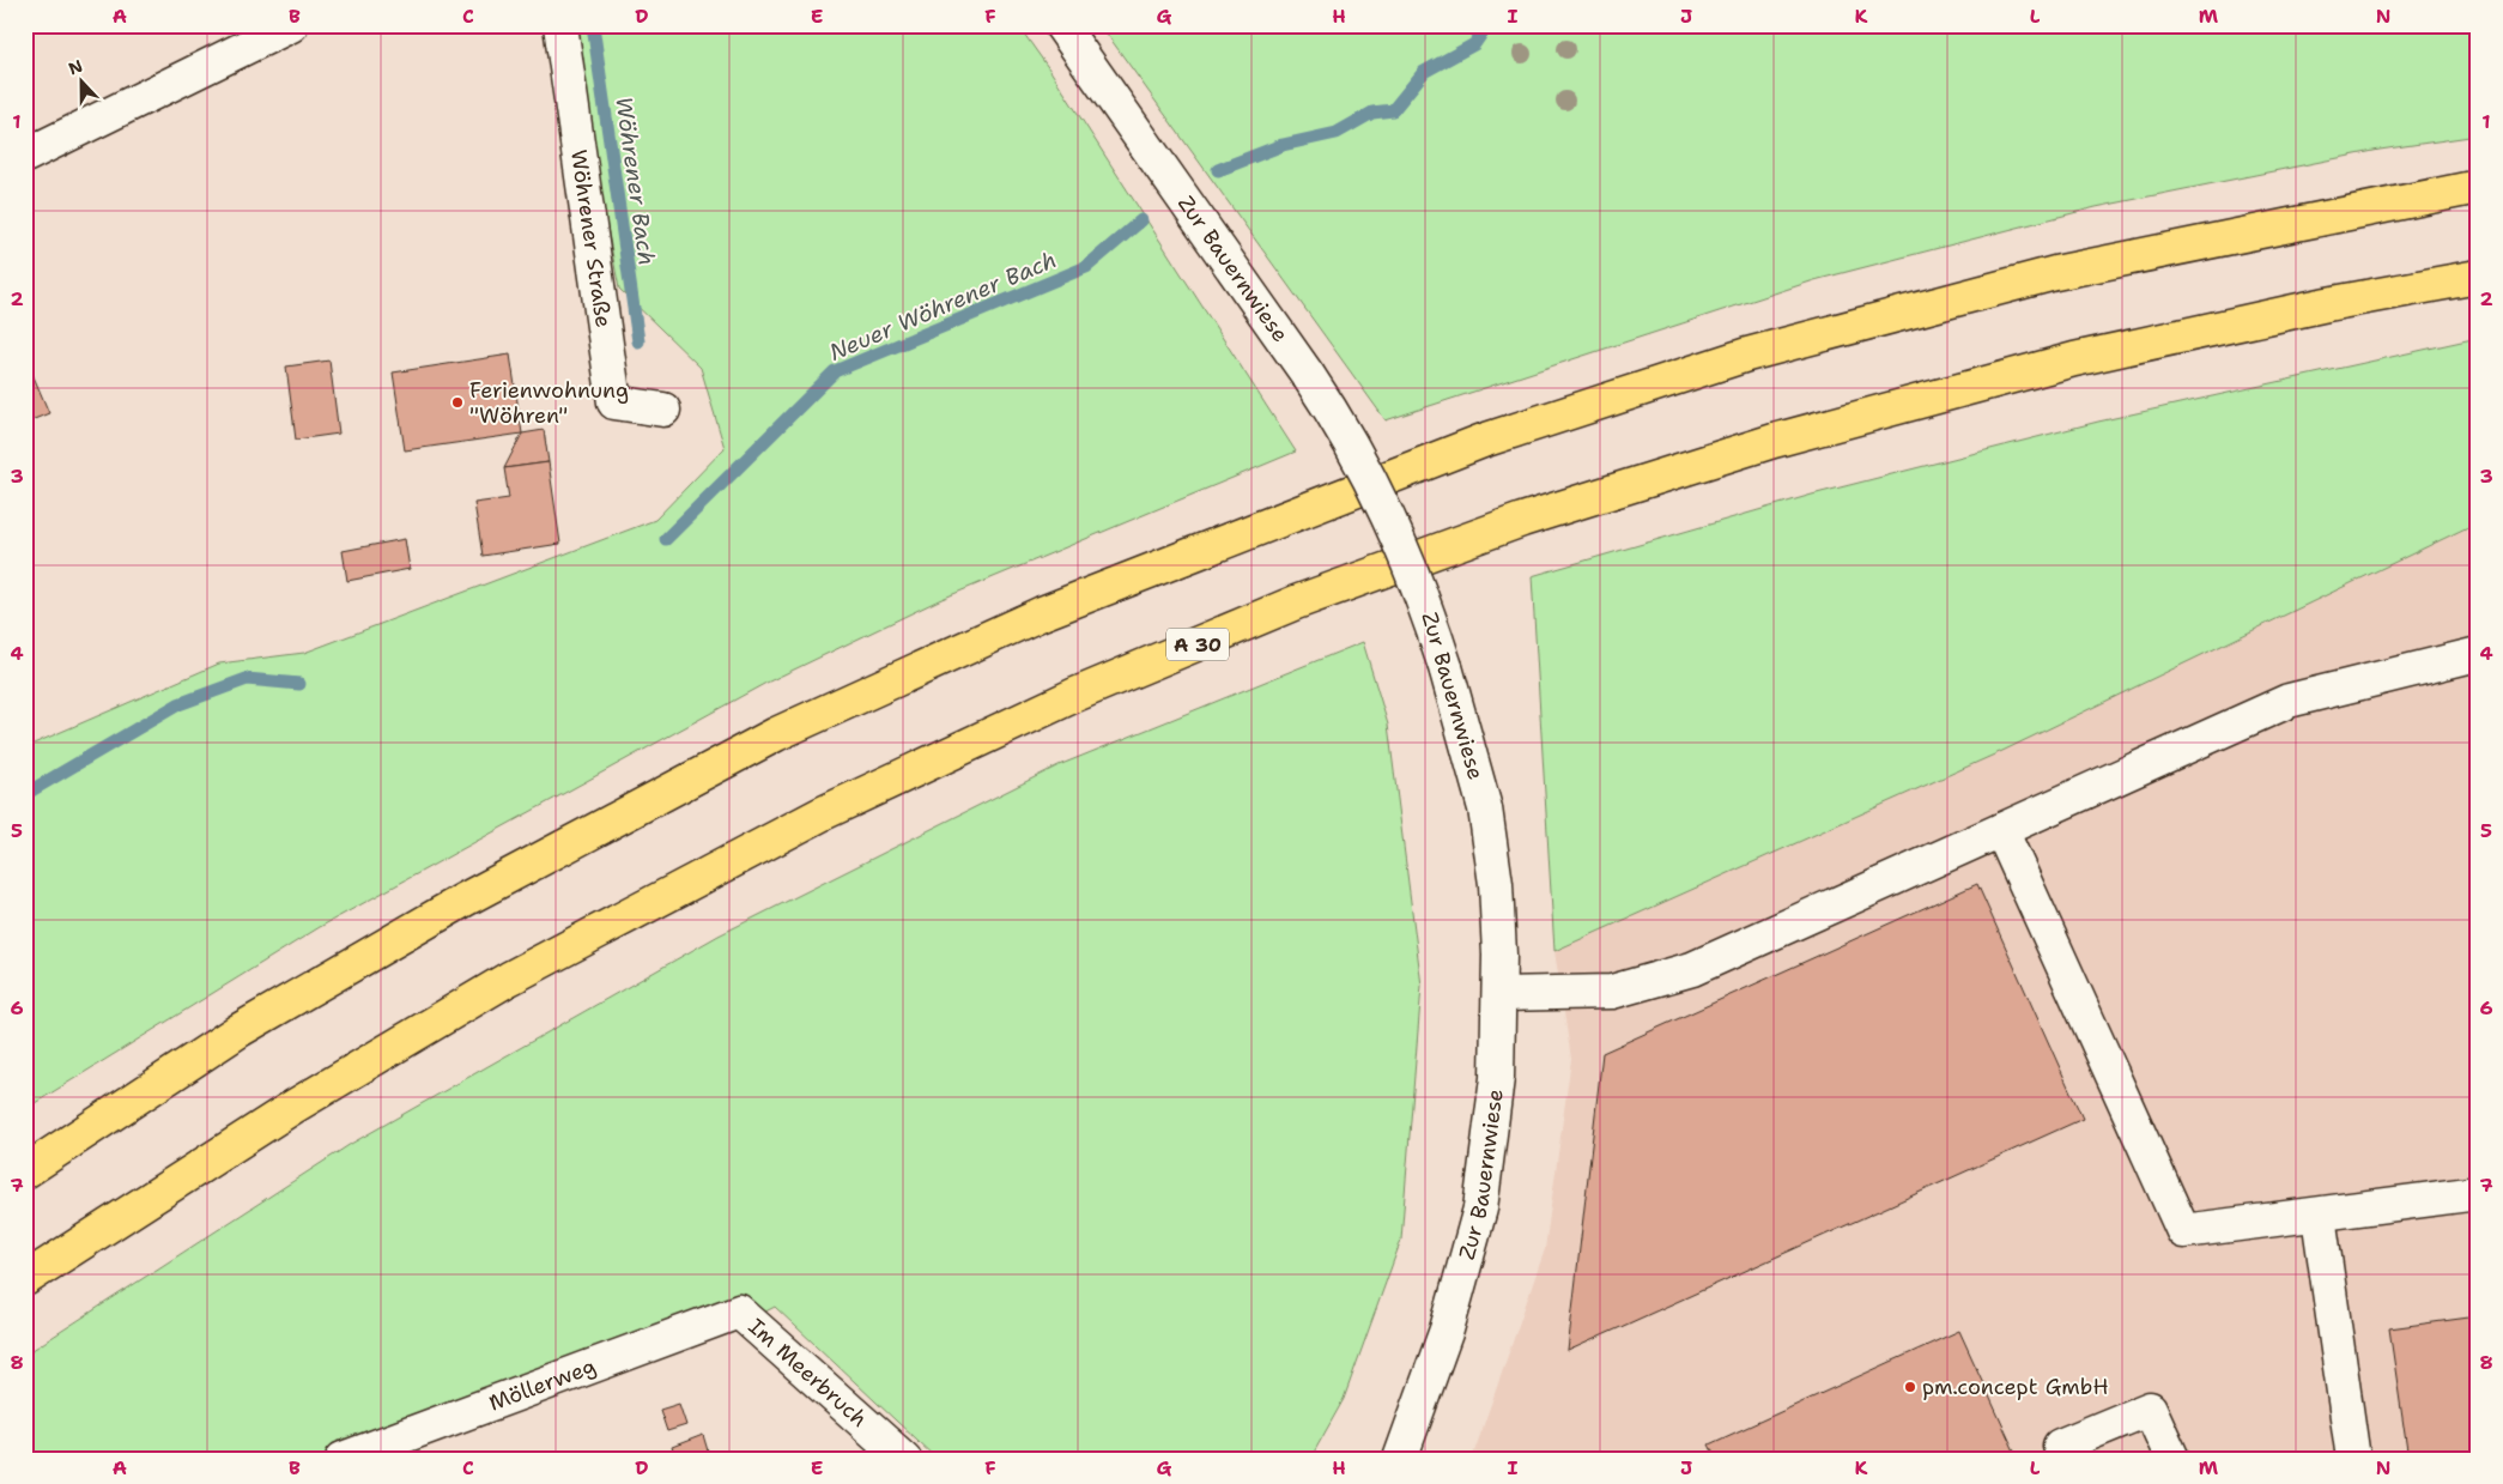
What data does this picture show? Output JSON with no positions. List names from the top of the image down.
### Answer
{
  "streets": {
    "highway": ["A 30"],
    "street": [
      "Wöhrener Straße",
      "Zur Bauernwiese",
      "Im Meerbruch",
      "Möllerweg"
    ]
  },
  "crossings": [
    ["Im Meerbruch", "Möllerweg"]
  ],
  "water": ["Wöhrener Bach", "Neuer Wöhrener Bach"],
  "places": ["Ferienwohnung \"Wöhren\"", "pm.concept GmbH"],
  "north": "top",
  "grid": {
    "columns": [
      "A",
      "B",
      "C",
      "D",
      "E",
      "F",
      "G",
      "H",
      "I",
      "J",
      "K",
      "L",
      "M",
      "N"
    ],
    "rows": [
      "1",
      "2",
      "3",
      "4",
      "5",
      "6",
      "7",
      "8"
    ]
  }
}
